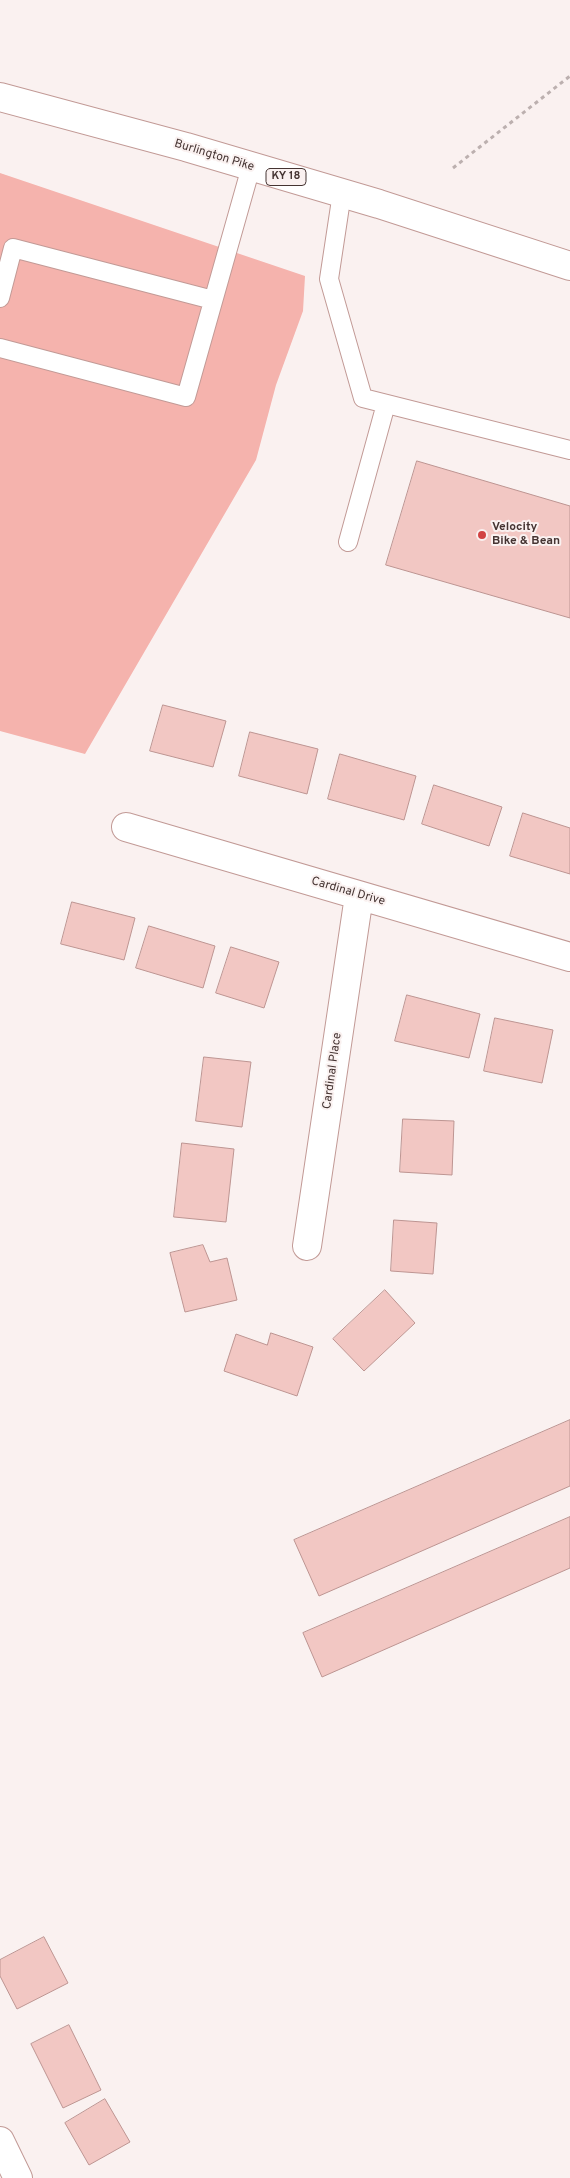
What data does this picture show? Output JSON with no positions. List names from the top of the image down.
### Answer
{
  "streets": {
    "street": [
      "Burlington Pike",
      "KY 18",
      "Cardinal Drive",
      "Cardinal Place"
    ]
  },
  "crossings": [
    ["Cardinal Drive", "Cardinal Place"]
  ],
  "places": ["Velocity Bike & Bean"]
}
